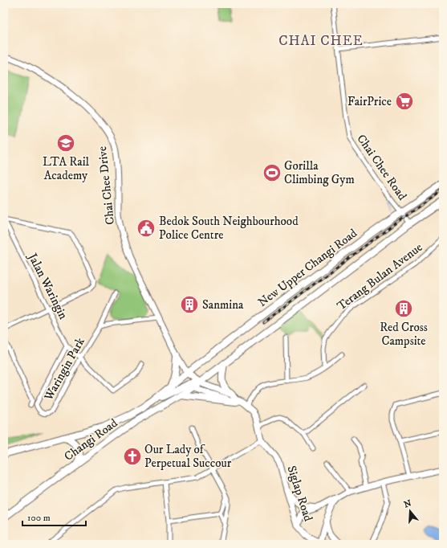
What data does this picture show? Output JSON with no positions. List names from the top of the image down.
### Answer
{
  "streets": {
    "main road": ["New Upper Changi Road", "Changi Road"],
    "street": [
      "Chai Chee Road",
      "Chai Chee Drive",
      "Terang Bulan Avenue",
      "Jalan Waringin",
      "Waringin Park",
      "Siglap Road"
    ]
  },
  "crossings": [
    ["Chai Chee Road", "New Upper Changi Road"],
    ["Chai Chee Drive", "New Upper Changi Road"],
    ["Chai Chee Drive", "Siglap Road"],
    ["New Upper Changi Road", "Siglap Road"],
    ["Jalan Waringin", "Waringin Park"]
  ],
  "districts": ["CHAI CHEE"],
  "places": {
    "supermarket": ["FairPrice"],
    "school or university": ["LTA Rail Academy"],
    "sports": ["Gorilla Climbing Gym"],
    "public building": ["Bedok South Neighbourhood Police Centre"],
    "building": ["Sanmina", "Red Cross Campsite"],
    "church": ["Our Lady of Perpetual Succour"]
  },
  "scale_bar": "100 m",
  "north": "top"
}
